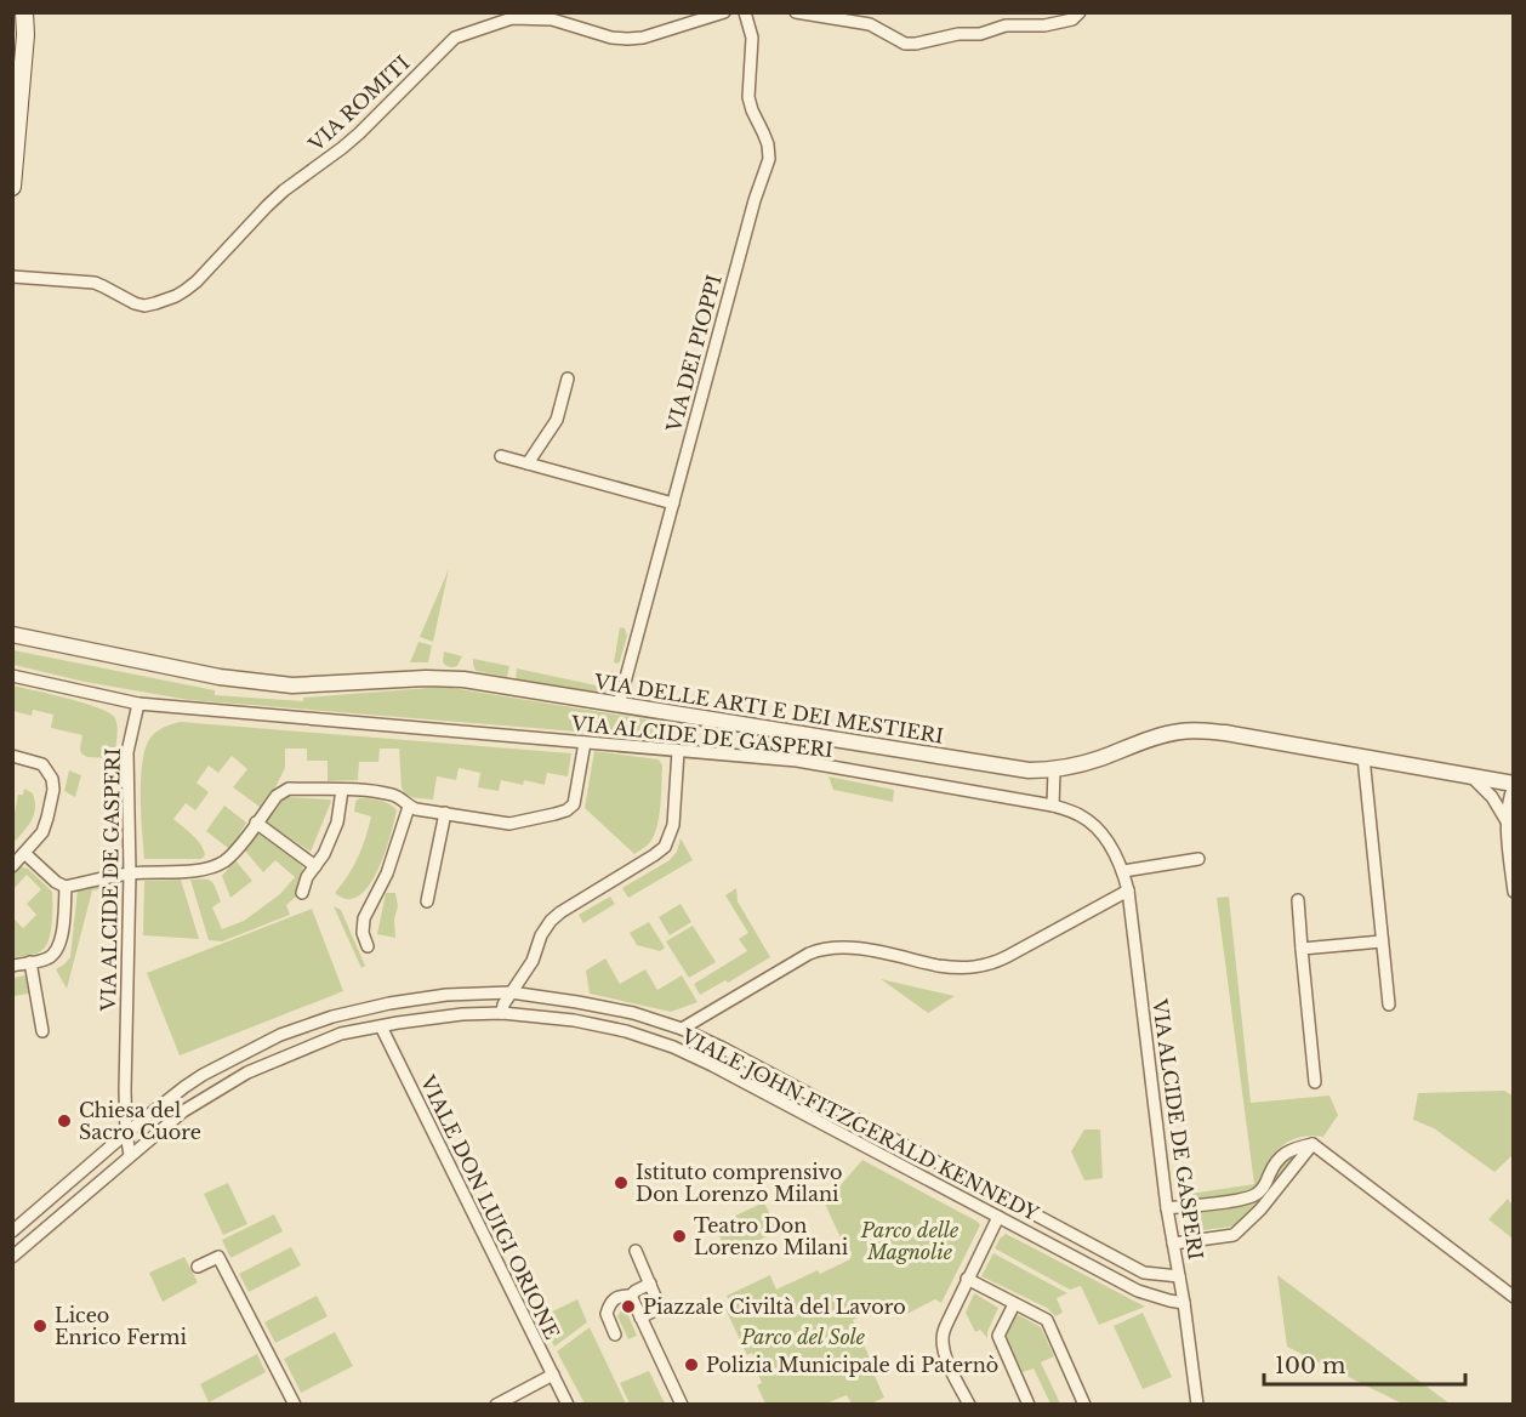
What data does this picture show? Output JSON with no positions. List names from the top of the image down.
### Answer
{
  "streets": {
    "street": [
      "VIA ROMITI",
      "VIA DEI PIOPPI",
      "VIA DELLE ARTI E DEI MESTIERI",
      "VIA ALCIDE DE GASPERI",
      "VIALE JOHN FITZGERALD KENNEDY",
      "VIALE DON LUIGI ORIONE"
    ]
  },
  "crossings": [
    ["VIA DEI PIOPPI", "VIA DELLE ARTI E DEI MESTIERI"],
    ["VIA ALCIDE DE GASPERI", "VIALE JOHN FITZGERALD KENNEDY"],
    ["VIALE JOHN FITZGERALD KENNEDY", "VIALE DON LUIGI ORIONE"]
  ],
  "parks": ["Parco delle Magnolie", "Parco del Sole"],
  "places": [
    "Chiesa del Sacro Cuore",
    "Istituto comprensivo Don Lorenzo Milani",
    "Teatro Don Lorenzo Milani",
    "Piazzale Civiltà del Lavoro",
    "Liceo Enrico Fermi",
    "Polizia Municipale di Paternò"
  ],
  "scale_bar": "100 m"
}
